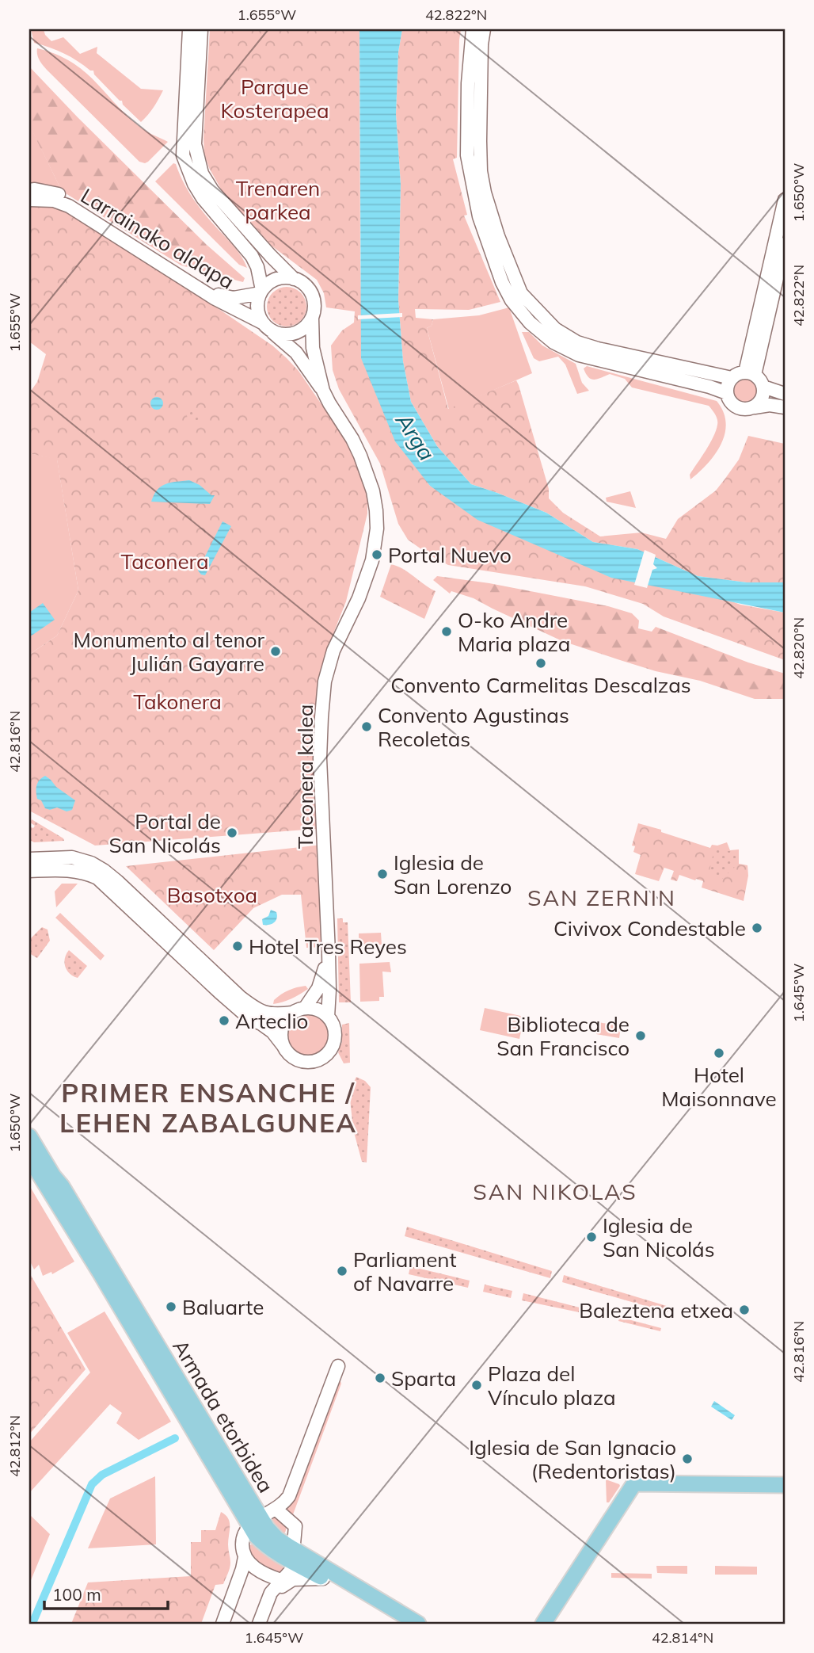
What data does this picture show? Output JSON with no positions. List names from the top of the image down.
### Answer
{
  "streets": {
    "main road": ["Armada etorbidea"],
    "street": ["Larrainako aldapa", "Taconera kalea"]
  },
  "crossings": [
    ["Larrainako aldapa", "Taconera kalea"]
  ],
  "districts": ["SAN ZERNIN", "PRIMER ENSANCHE / LEHEN ZABALGUNEA", "SAN NIKOLAS"],
  "water": ["Arga"],
  "parks": [
    "Parque Kosterapea",
    "Trenaren parkea",
    "Taconera",
    "Takonera",
    "Basotxoa"
  ],
  "places": [
    "Portal Nuevo",
    "O-ko Andre Maria plaza",
    "Monumento al tenor Julián Gayarre",
    "Convento Carmelitas Descalzas",
    "Convento Agustinas Recoletas",
    "Portal de San Nicolás",
    "Iglesia de San Lorenzo",
    "Civivox Condestable",
    "Hotel Tres Reyes",
    "Arteclio",
    "Biblioteca de San Francisco",
    "Hotel Maisonnave",
    "Iglesia de San Nicolás",
    "Parliament of Navarre",
    "Baluarte",
    "Baleztena etxea",
    "Sparta",
    "Plaza del Vínculo plaza",
    "Iglesia de San Ignacio (Redentoristas)"
  ],
  "scale_bar": "100 m",
  "coordinates": [
    "1.655°W",
    "42.822°N",
    "1.650°W",
    "42.820°N",
    "42.816°N",
    "1.645°W",
    "42.812°N",
    "42.814°N"
  ]
}
